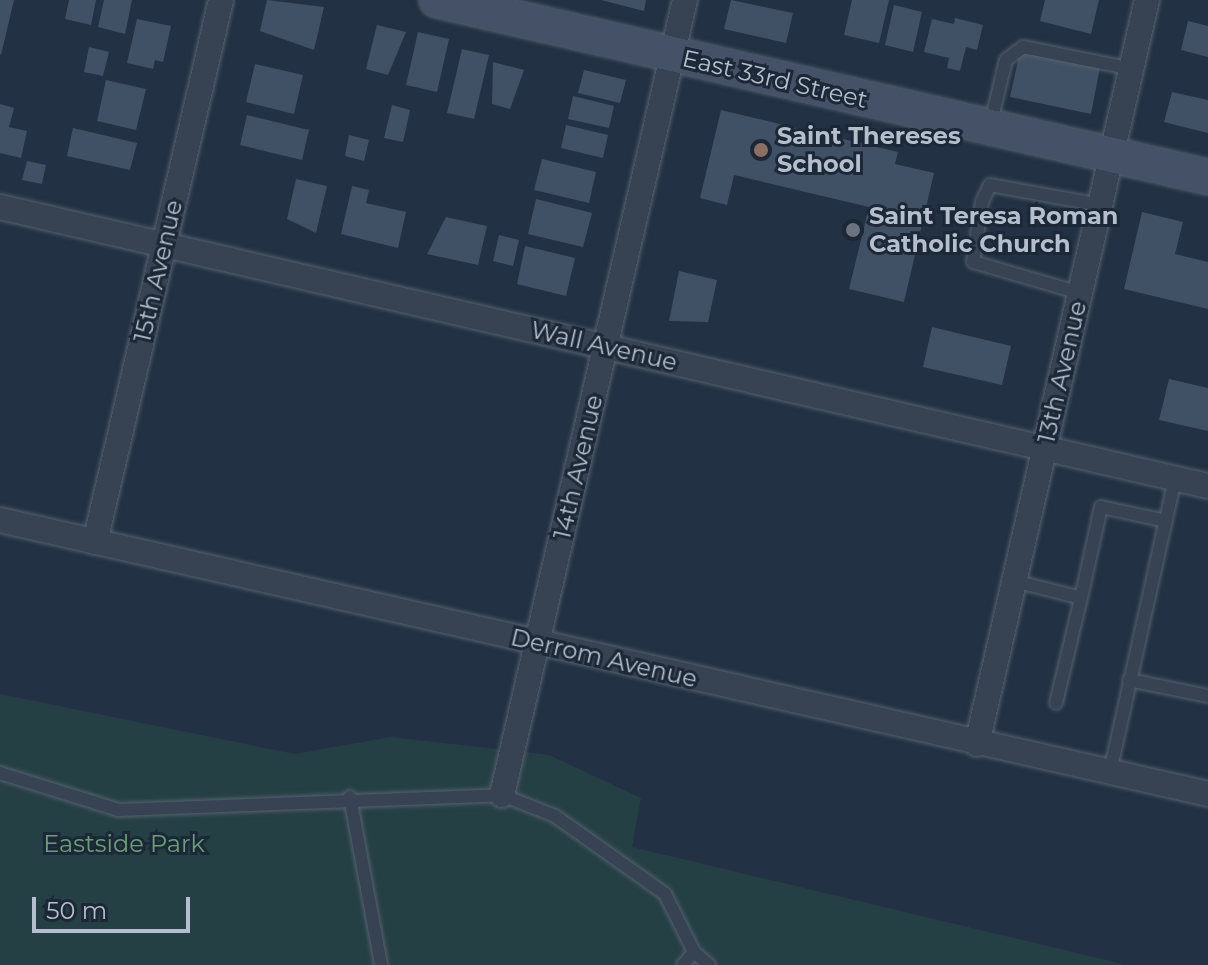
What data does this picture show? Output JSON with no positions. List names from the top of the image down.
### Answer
{
  "streets": {
    "main road": ["East 33rd Street"],
    "street": [
      "15th Avenue",
      "Wall Avenue",
      "13th Avenue",
      "14th Avenue",
      "Derrom Avenue"
    ]
  },
  "crossings": [
    ["East 33rd Street", "13th Avenue"],
    ["East 33rd Street", "14th Avenue"],
    ["15th Avenue", "Wall Avenue"],
    ["15th Avenue", "Derrom Avenue"],
    ["Wall Avenue", "13th Avenue"],
    ["Wall Avenue", "14th Avenue"],
    ["13th Avenue", "Derrom Avenue"],
    ["14th Avenue", "Derrom Avenue"]
  ],
  "parks": ["Eastside Park"],
  "places": ["Saint Thereses School", "Saint Teresa Roman Catholic Church"],
  "scale_bar": "50 m"
}
